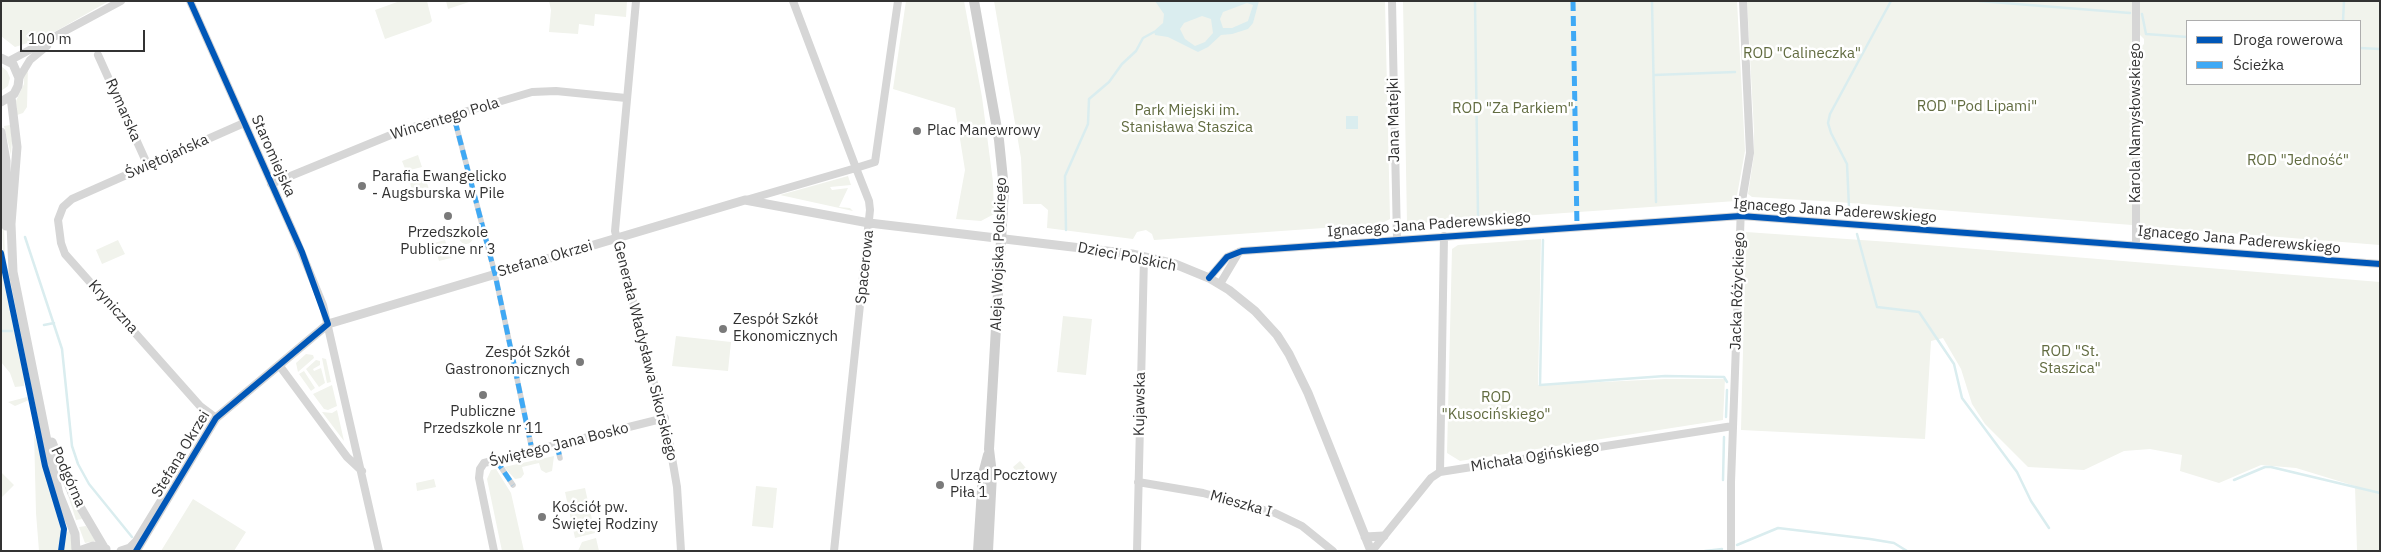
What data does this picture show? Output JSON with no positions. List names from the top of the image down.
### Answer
{
  "streets": {
    "main road": ["Aleja Wojska Polskiego"],
    "street": [
      "Rymarska",
      "Wincentego Pola",
      "Jana Matejki",
      "Karola Namysłowskiego",
      "Staromiejska",
      "Świętojańska",
      "Ignacego Jana Paderewskiego",
      "Dzieci Polskich",
      "Stefana Okrzei",
      "Spacerowa",
      "Jacka Różyckiego",
      "Kryniczna",
      "Generała Władysława Sikorskiego",
      "Kujawska",
      "Świętego Jana Bosko",
      "Michała Ogińskiego",
      "Podgórna",
      "Mieszka I"
    ]
  },
  "crossings": [
    ["Rymarska", "Świętojańska"],
    ["Wincentego Pola", "Staromiejska"],
    ["Wincentego Pola", "Generała Władysława Sikorskiego"],
    ["Jana Matejki", "Ignacego Jana Paderewskiego"],
    ["Karola Namysłowskiego", "Ignacego Jana Paderewskiego"],
    ["Staromiejska", "Świętojańska"],
    ["Staromiejska", "Stefana Okrzei"],
    ["Świętojańska", "Kryniczna"],
    ["Ignacego Jana Paderewskiego", "Dzieci Polskich"],
    ["Ignacego Jana Paderewskiego", "Jacka Różyckiego"],
    ["Aleja Wojska Polskiego", "Dzieci Polskich"],
    ["Dzieci Polskich", "Stefana Okrzei"],
    ["Dzieci Polskich", "Spacerowa"],
    ["Dzieci Polskich", "Kujawska"],
    ["Stefana Okrzei", "Spacerowa"],
    ["Stefana Okrzei", "Kryniczna"],
    ["Stefana Okrzei", "Generała Władysława Sikorskiego"],
    ["Jacka Różyckiego", "Michała Ogińskiego"],
    ["Generała Władysława Sikorskiego", "Świętego Jana Bosko"],
    ["Kujawska", "Mieszka I"]
  ],
  "parks": [
    "ROD \"Calineczka\"",
    "ROD \"Pod Lipami\"",
    "ROD \"Za Parkiem\"",
    "Park Miejski im. Stanisława Staszica",
    "ROD \"Jedność\"",
    "ROD \"St. Staszica\"",
    "ROD \"Kusocińskiego\""
  ],
  "places": [
    "Plac Manewrowy",
    "Parafia Ewangelicko - Augsburska w Pile",
    "Przedszkole Publiczne nr 3",
    "Zespół Szkół Ekonomicznych",
    "Zespół Szkół Gastronomicznych",
    "Publiczne Przedszkole nr 11",
    "Urząd Pocztowy Piła 1",
    "Kościół pw. Świętej Rodziny"
  ],
  "legend": ["Droga rowerowa", "Ścieżka"],
  "scale_bar": "100 m"
}
